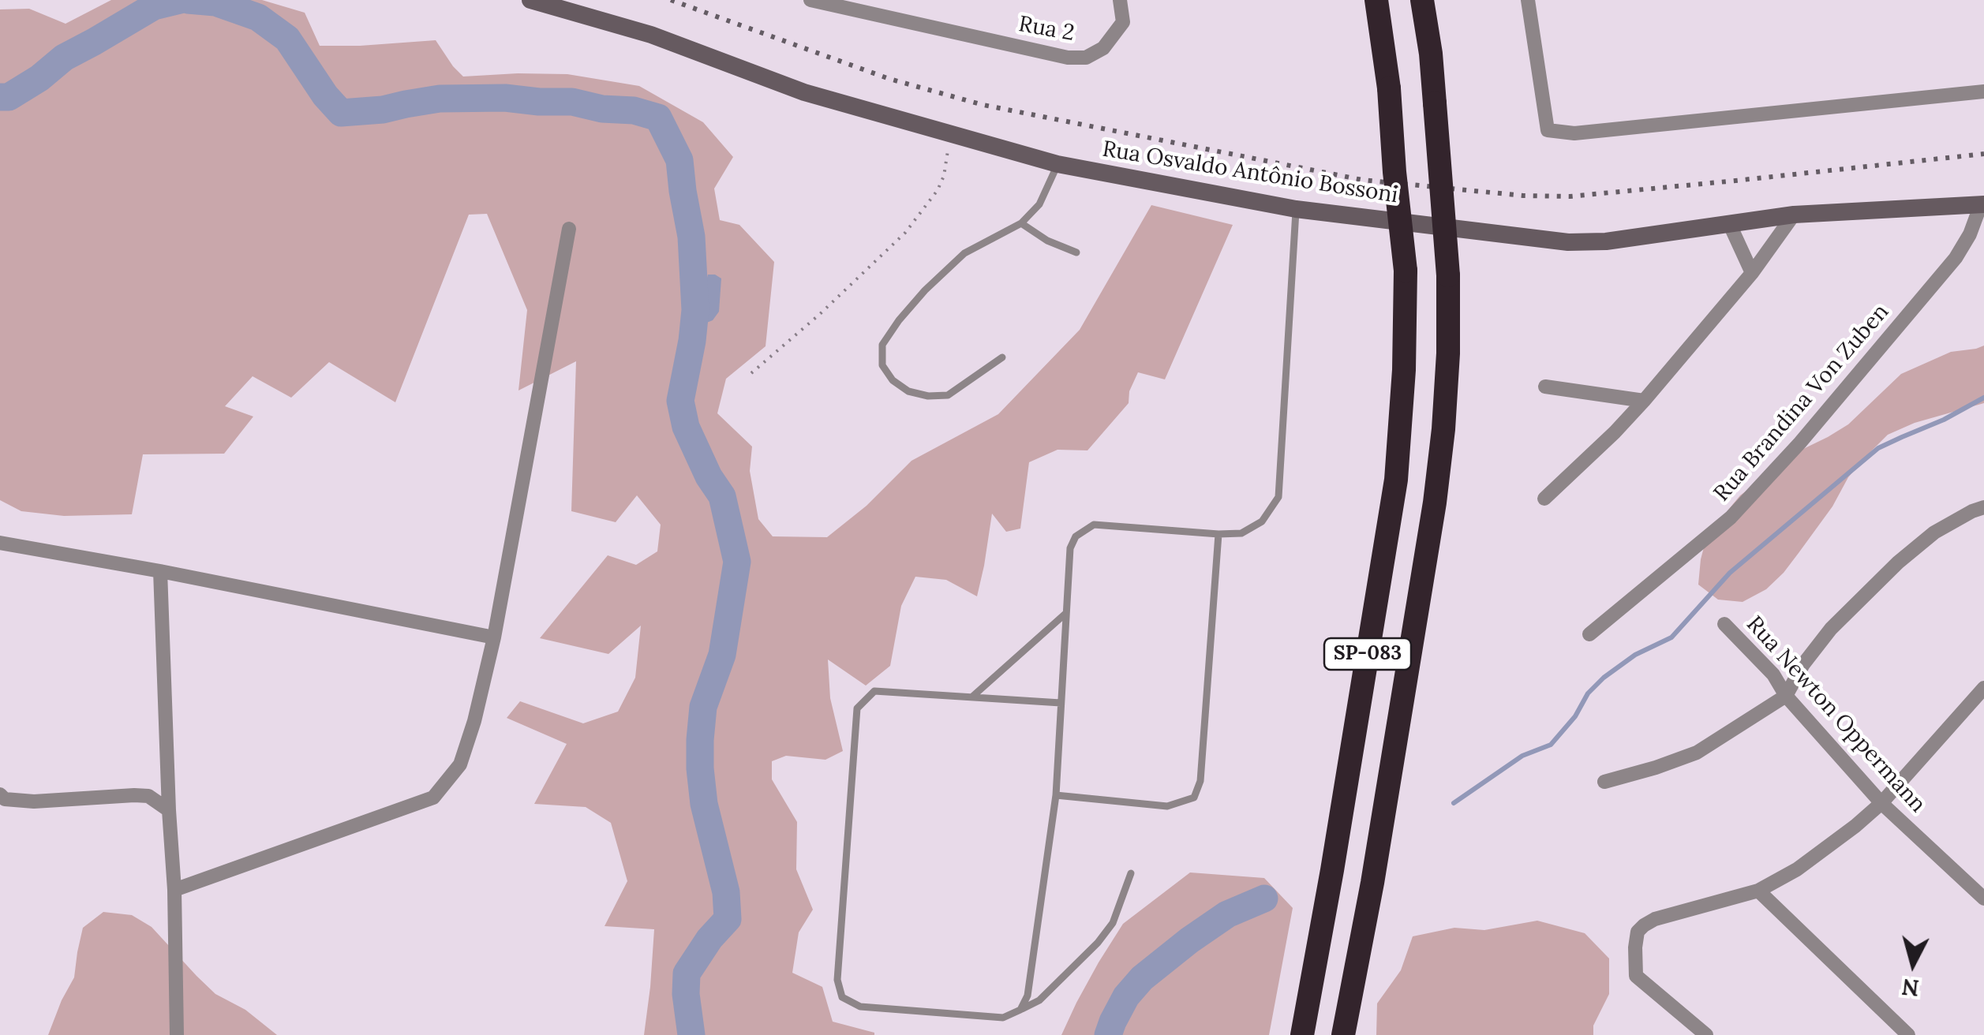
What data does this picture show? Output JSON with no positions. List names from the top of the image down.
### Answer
{
  "streets": {
    "highway": ["SP-083"],
    "street": [
      "Rua 2",
      "Rua Osvaldo Antônio Bossoni",
      "Rua Brandina Von Zuben",
      "Rua Newton Oppermann"
    ]
  },
  "crossings": [
    ["Rua Osvaldo Antônio Bossoni", "Rua Brandina Von Zuben"]
  ],
  "north": "bottom"
}
